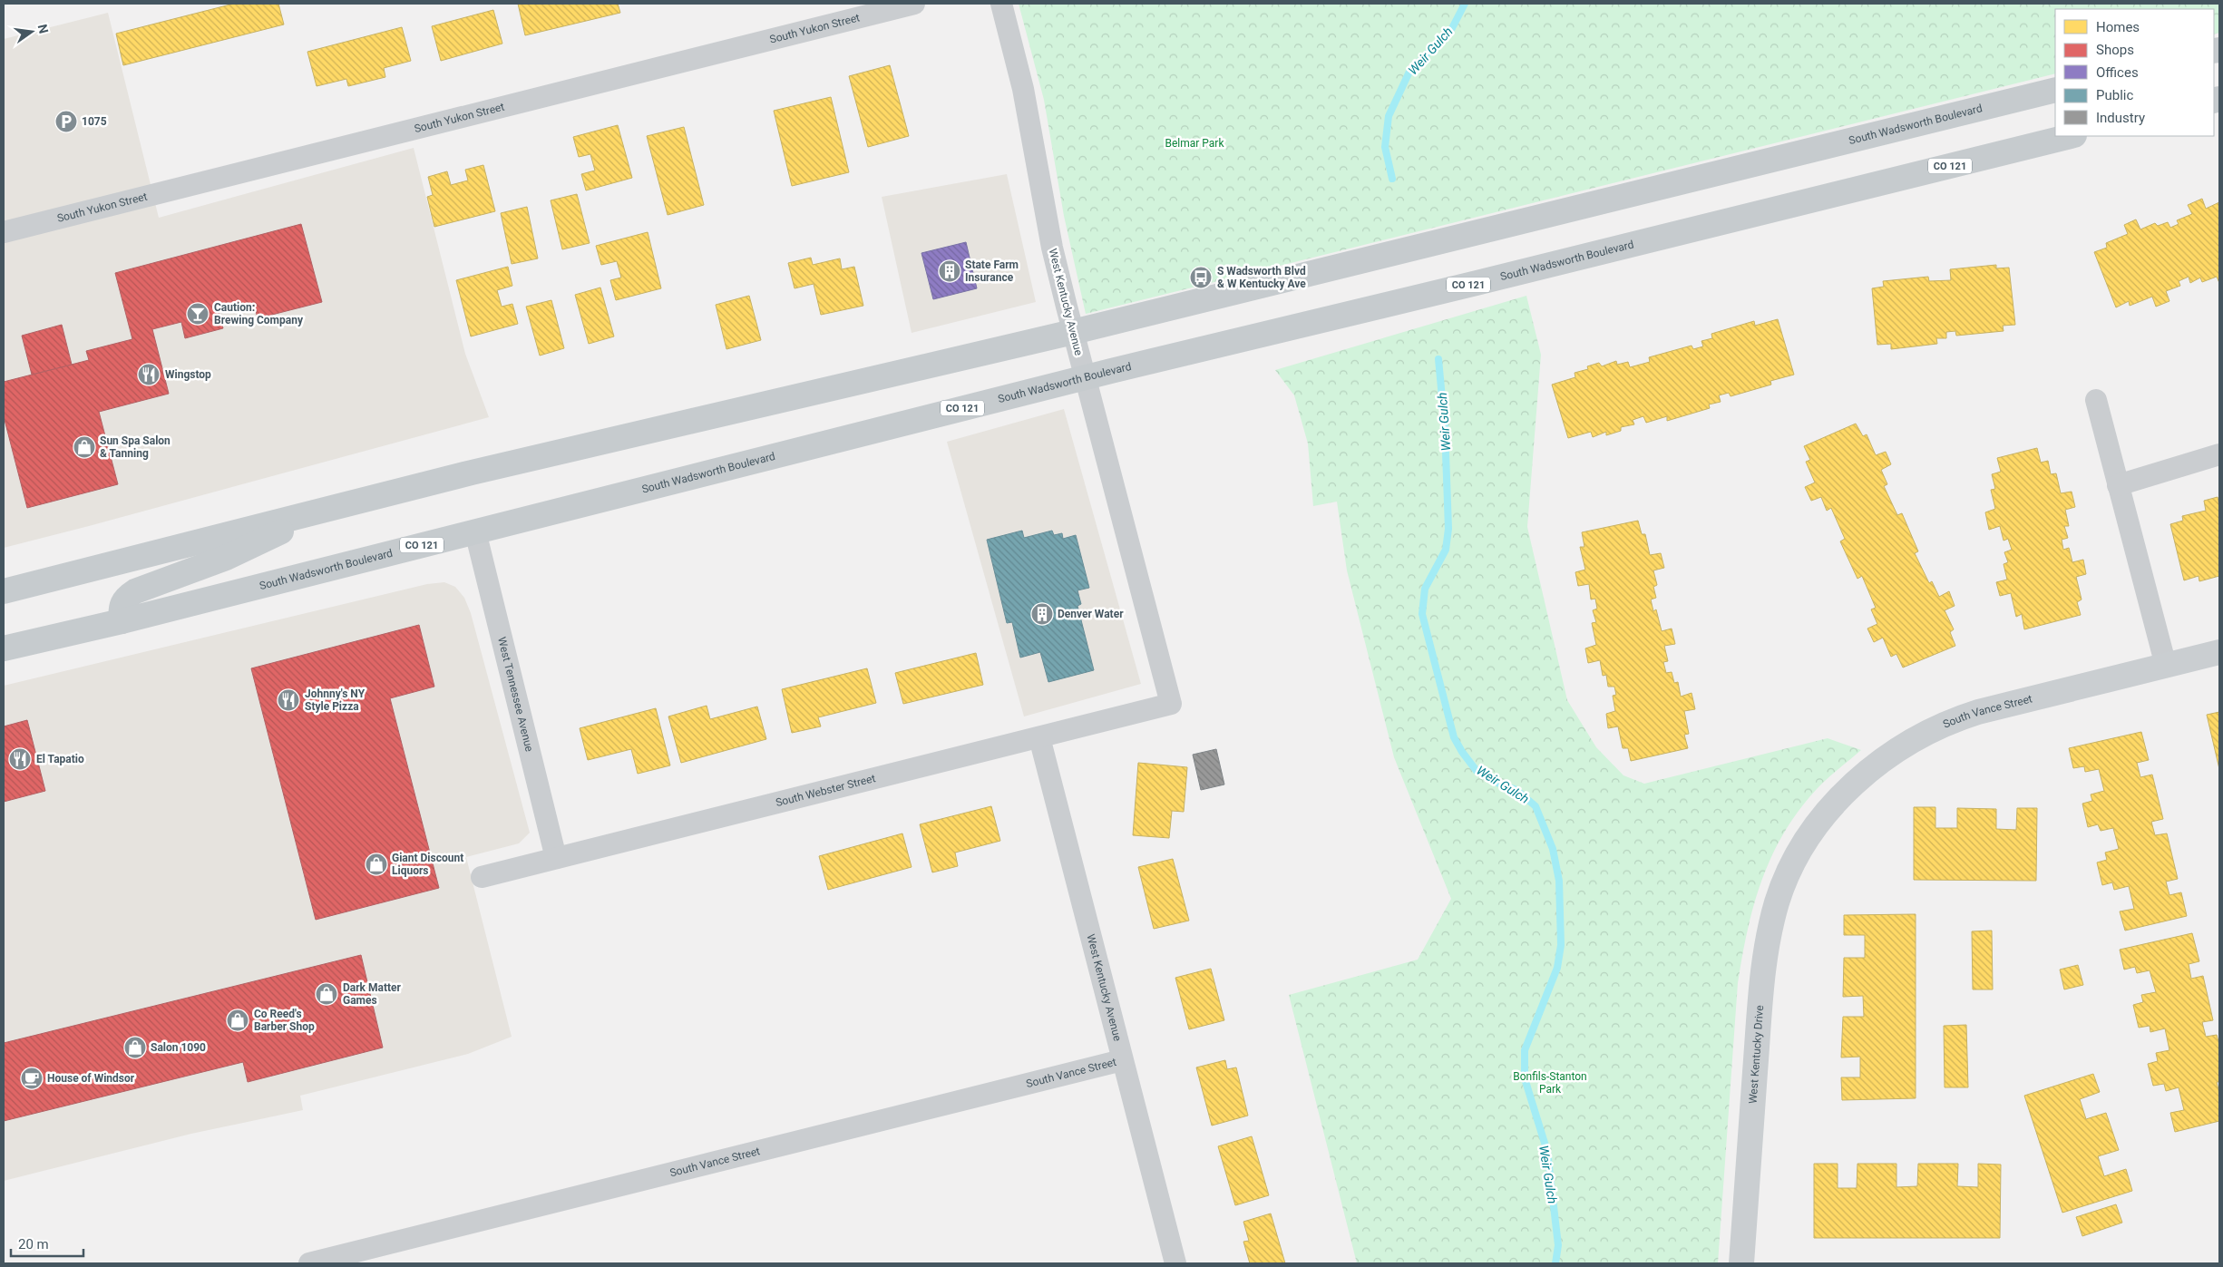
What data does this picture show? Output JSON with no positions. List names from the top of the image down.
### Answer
{
  "streets": {
    "main road": ["South Wadsworth Boulevard", "CO 121"],
    "street": [
      "South Yukon Street",
      "West Kentucky Avenue",
      "West Tennessee Avenue",
      "South Vance Street",
      "South Webster Street",
      "West Kentucky Drive"
    ]
  },
  "crossings": [
    ["South Wadsworth Boulevard", "West Kentucky Avenue"],
    ["South Wadsworth Boulevard", "West Tennessee Avenue"],
    ["West Kentucky Avenue", "South Vance Street"],
    ["West Kentucky Avenue", "South Webster Street"],
    ["West Tennessee Avenue", "South Webster Street"],
    ["South Vance Street", "West Kentucky Drive"]
  ],
  "water": ["Weir Gulch"],
  "parks": ["Belmar Park", "Bonfils-Stanton Park"],
  "places": {
    "parking": ["1075"],
    "building": ["State Farm Insurance", "Denver Water"],
    "bus stop": ["S Wadsworth Blvd & W Kentucky Ave"],
    "bar": ["Caution: Brewing Company"],
    "restaurant": ["Wingstop", "Johnny's NY Style Pizza", "El Tapatio"],
    "shop": [
      "Sun Spa Salon & Tanning",
      "Giant Discount Liquors",
      "Dark Matter Games",
      "Co Reed's Barber Shop",
      "Salon 1090"
    ],
    "cafe": ["House of Windsor"]
  },
  "legend": [
    "Homes",
    "Shops",
    "Offices",
    "Public",
    "Industry"
  ],
  "scale_bar": "20 m",
  "north": "right"
}
